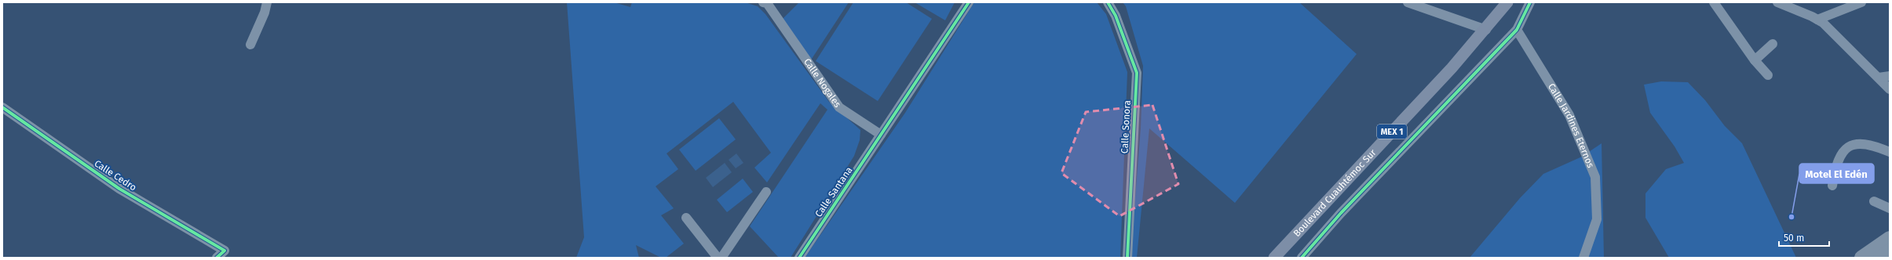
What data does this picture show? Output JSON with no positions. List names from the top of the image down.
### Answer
{
  "streets": {
    "main road": ["MEX 1", "Boulevard Cuauhtémoc Sur"],
    "street": [
      "Calle Nogales",
      "Calle Jardines Eternos",
      "Calle Sonora",
      "Calle Cedro",
      "Calle Santana"
    ]
  },
  "crossings": [
    ["Calle Nogales", "Calle Santana"]
  ],
  "places": ["Motel El Edén"],
  "scale_bar": "50 m"
}
